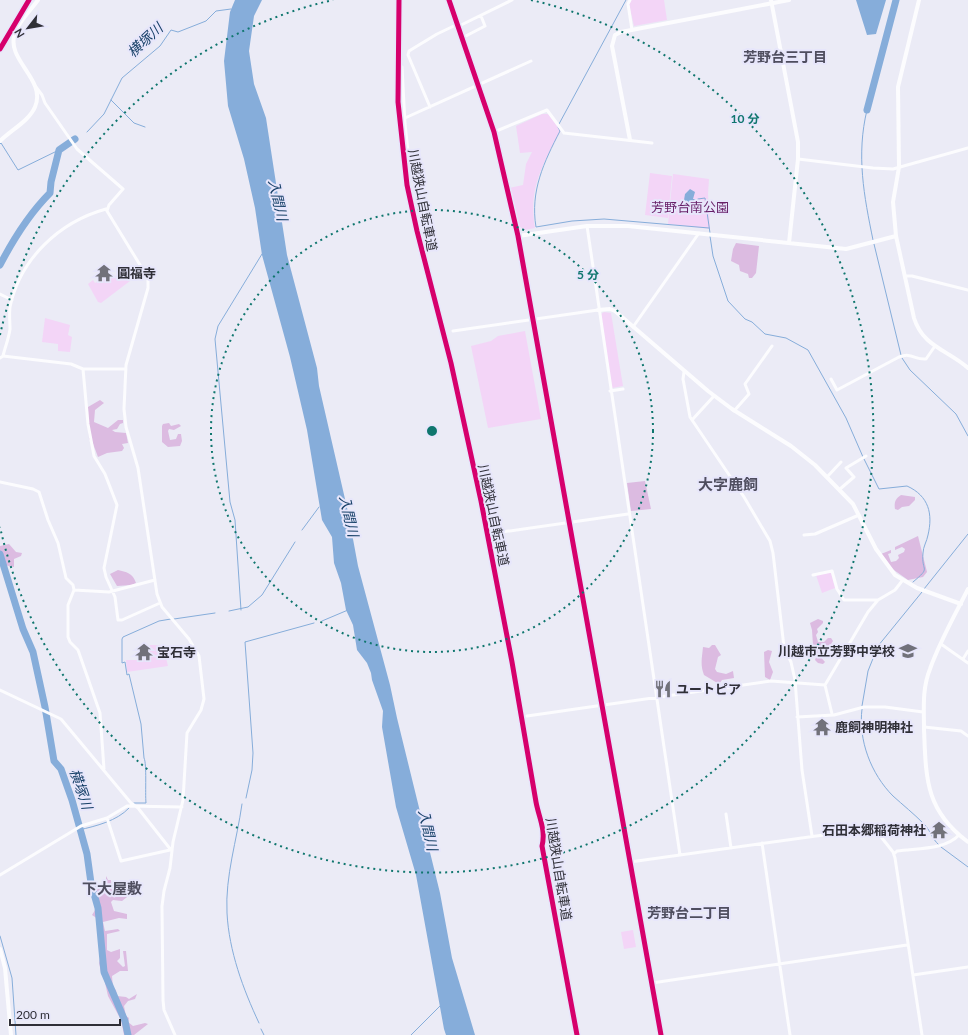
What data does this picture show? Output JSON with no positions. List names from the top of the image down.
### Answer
{
  "streets": {
    "cycle path": ["川越狭山自転車道"]
  },
  "districts": [
    "芳野台三丁目",
    "大字鹿飼",
    "下大屋敷",
    "芳野台二丁目"
  ],
  "water": ["横塚川", "入間川"],
  "parks": ["芳野台南公園"],
  "places": {
    "temple": [
      "圓福寺",
      "宝石寺",
      "鹿飼神明神社",
      "石田本郷稲荷神社"
    ],
    "school or university": ["川越市立芳野中学校"],
    "restaurant": ["ユートピア"]
  },
  "scale_bar": "200 m",
  "north": "bottom left",
  "rings": ["10 分", "5 分"]
}
